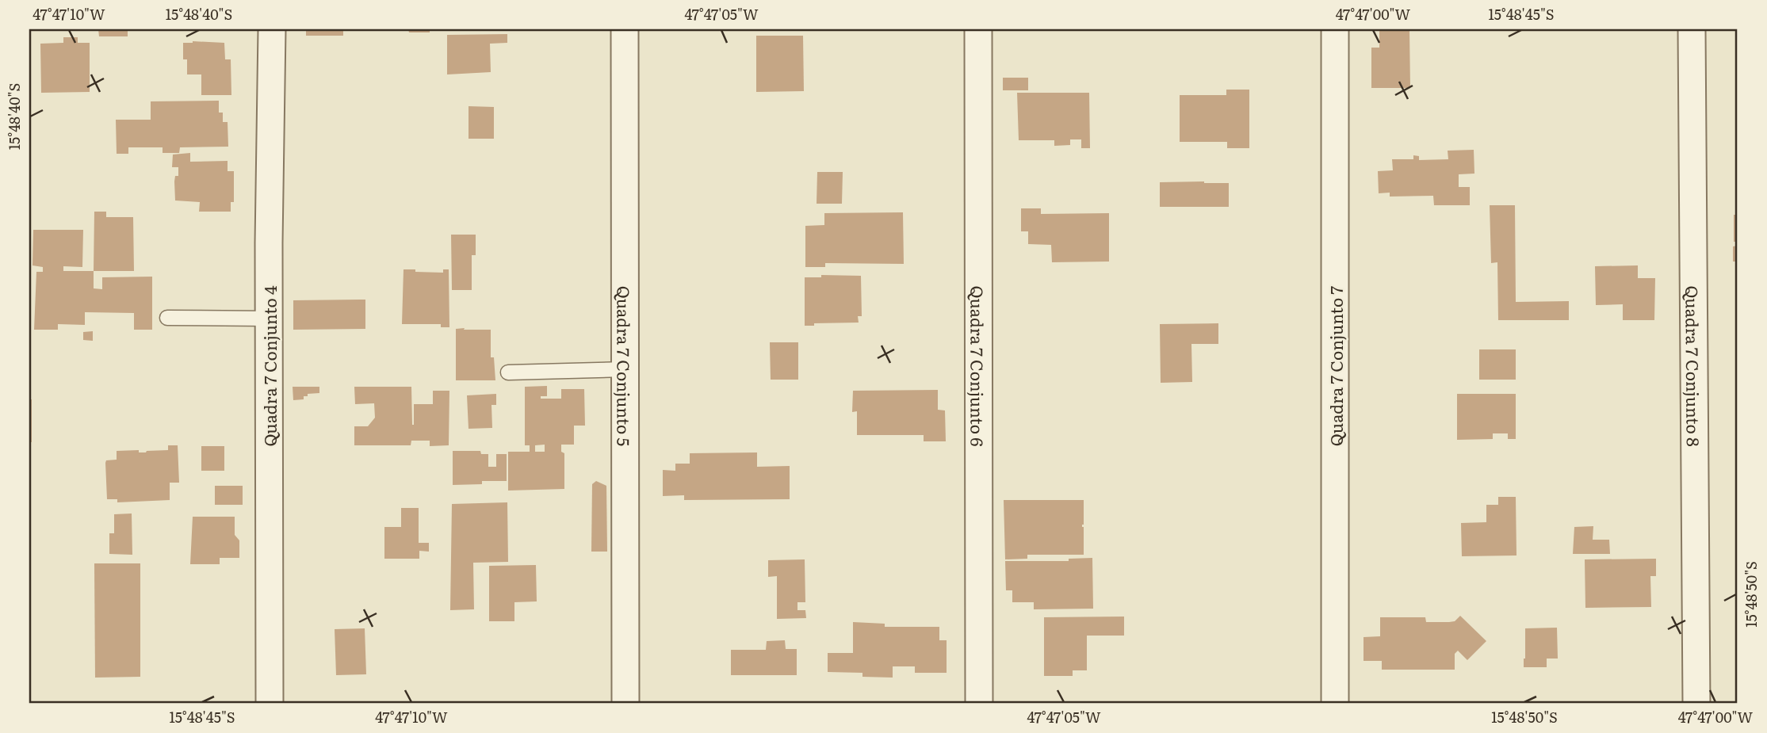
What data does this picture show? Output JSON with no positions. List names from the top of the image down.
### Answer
{
  "streets": {
    "street": [
      "Quadra 7 Conjunto 4",
      "Quadra 7 Conjunto 5",
      "Quadra 7 Conjunto 6",
      "Quadra 7 Conjunto 7",
      "Quadra 7 Conjunto 8"
    ]
  },
  "coordinates": [
    "47°47'10\"W",
    "15°48'40\"S",
    "47°47'05\"W",
    "47°47'00\"W",
    "15°48'45\"S",
    "15°48'50\"S"
  ]
}
